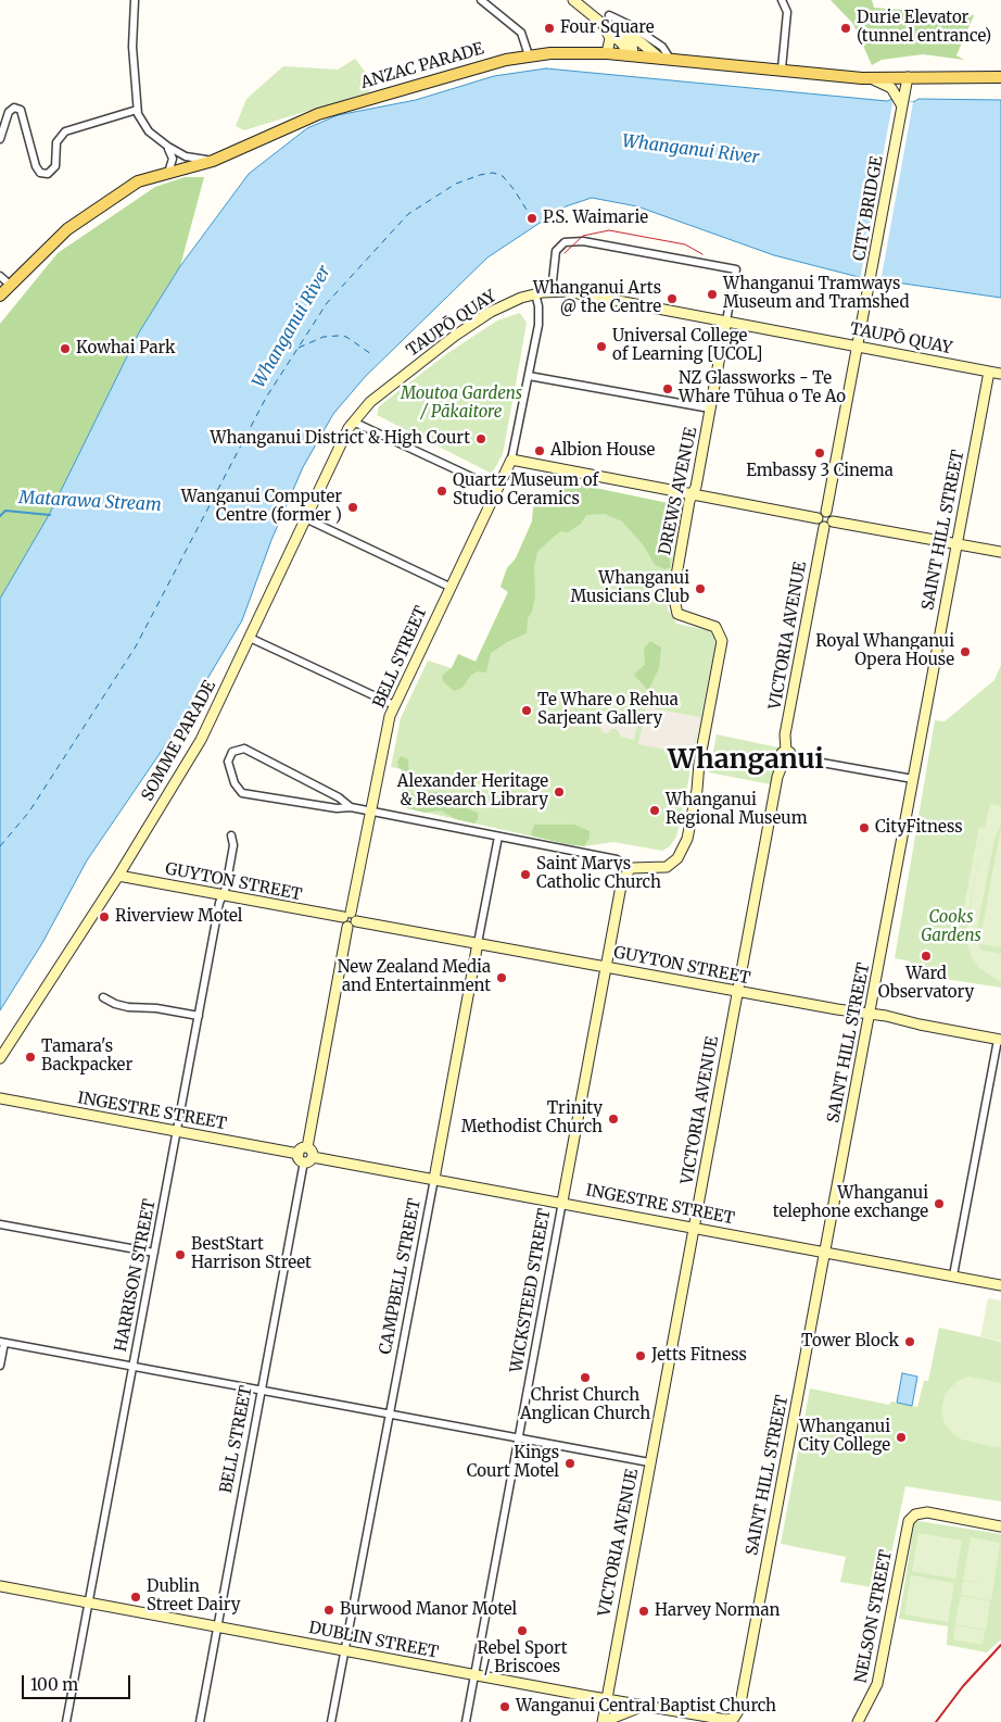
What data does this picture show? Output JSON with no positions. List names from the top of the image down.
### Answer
{
  "streets": {
    "main road": ["ANZAC PARADE"],
    "street": [
      "CITY BRIDGE",
      "TAUPŌ QUAY",
      "DREWS AVENUE",
      "SAINT HILL STREET",
      "VICTORIA AVENUE",
      "BELL STREET",
      "SOMME PARADE",
      "GUYTON STREET",
      "INGESTRE STREET",
      "HARRISON STREET",
      "CAMPBELL STREET",
      "WICKSTEED STREET",
      "NELSON STREET",
      "DUBLIN STREET"
    ]
  },
  "crossings": [
    ["ANZAC PARADE", "CITY BRIDGE"],
    ["CITY BRIDGE", "TAUPŌ QUAY"],
    ["TAUPŌ QUAY", "DREWS AVENUE"],
    ["TAUPŌ QUAY", "SAINT HILL STREET"],
    ["TAUPŌ QUAY", "SOMME PARADE"],
    ["DREWS AVENUE", "WICKSTEED STREET"],
    ["SAINT HILL STREET", "GUYTON STREET"],
    ["SAINT HILL STREET", "INGESTRE STREET"],
    ["SAINT HILL STREET", "DUBLIN STREET"],
    ["VICTORIA AVENUE", "GUYTON STREET"],
    ["VICTORIA AVENUE", "INGESTRE STREET"],
    ["VICTORIA AVENUE", "DUBLIN STREET"],
    ["BELL STREET", "GUYTON STREET"],
    ["BELL STREET", "INGESTRE STREET"],
    ["BELL STREET", "DUBLIN STREET"],
    ["SOMME PARADE", "GUYTON STREET"],
    ["GUYTON STREET", "HARRISON STREET"],
    ["GUYTON STREET", "CAMPBELL STREET"],
    ["GUYTON STREET", "WICKSTEED STREET"],
    ["INGESTRE STREET", "HARRISON STREET"],
    ["INGESTRE STREET", "CAMPBELL STREET"],
    ["INGESTRE STREET", "WICKSTEED STREET"],
    ["HARRISON STREET", "DUBLIN STREET"],
    ["CAMPBELL STREET", "DUBLIN STREET"],
    ["WICKSTEED STREET", "DUBLIN STREET"]
  ],
  "districts": ["Whanganui"],
  "water": ["Whanganui River", "Matarawa Stream"],
  "parks": ["Moutoa Gardens / Pākaitore", "Cooks Gardens"],
  "places": [
    "Four Square",
    "Durie Elevator (tunnel entrance)",
    "P.S. Waimarie",
    "Whanganui Tramways Museum and Tramshed",
    "Whanganui Arts @ the Centre",
    "Universal College of Learning [UCOL]",
    "Kowhai Park",
    "NZ Glassworks - Te Whare Tūhua o Te Ao",
    "Whanganui District & High Court",
    "Albion House",
    "Embassy 3 Cinema",
    "Quartz Museum of Studio Ceramics",
    "Wanganui Computer Centre (former )",
    "Whanganui Musicians Club",
    "Royal Whanganui Opera House",
    "Te Whare o Rehua Sarjeant Gallery",
    "Alexander Heritage & Research Library",
    "Whanganui Regional Museum",
    "CityFitness",
    "Saint Marys Catholic Church",
    "Riverview Motel",
    "Ward Observatory",
    "New Zealand Media and Entertainment",
    "Tamara's Backpacker",
    "Trinity Methodist Church",
    "Whanganui telephone exchange",
    "BestStart Harrison Street",
    "Tower Block",
    "Jetts Fitness",
    "Christ Church Anglican Church",
    "Whanganui City College",
    "Kings Court Motel",
    "Dublin Street Dairy",
    "Burwood Manor Motel",
    "Harvey Norman",
    "Rebel Sport / Briscoes",
    "Wanganui Central Baptist Church"
  ],
  "scale_bar": "100 m"
}
